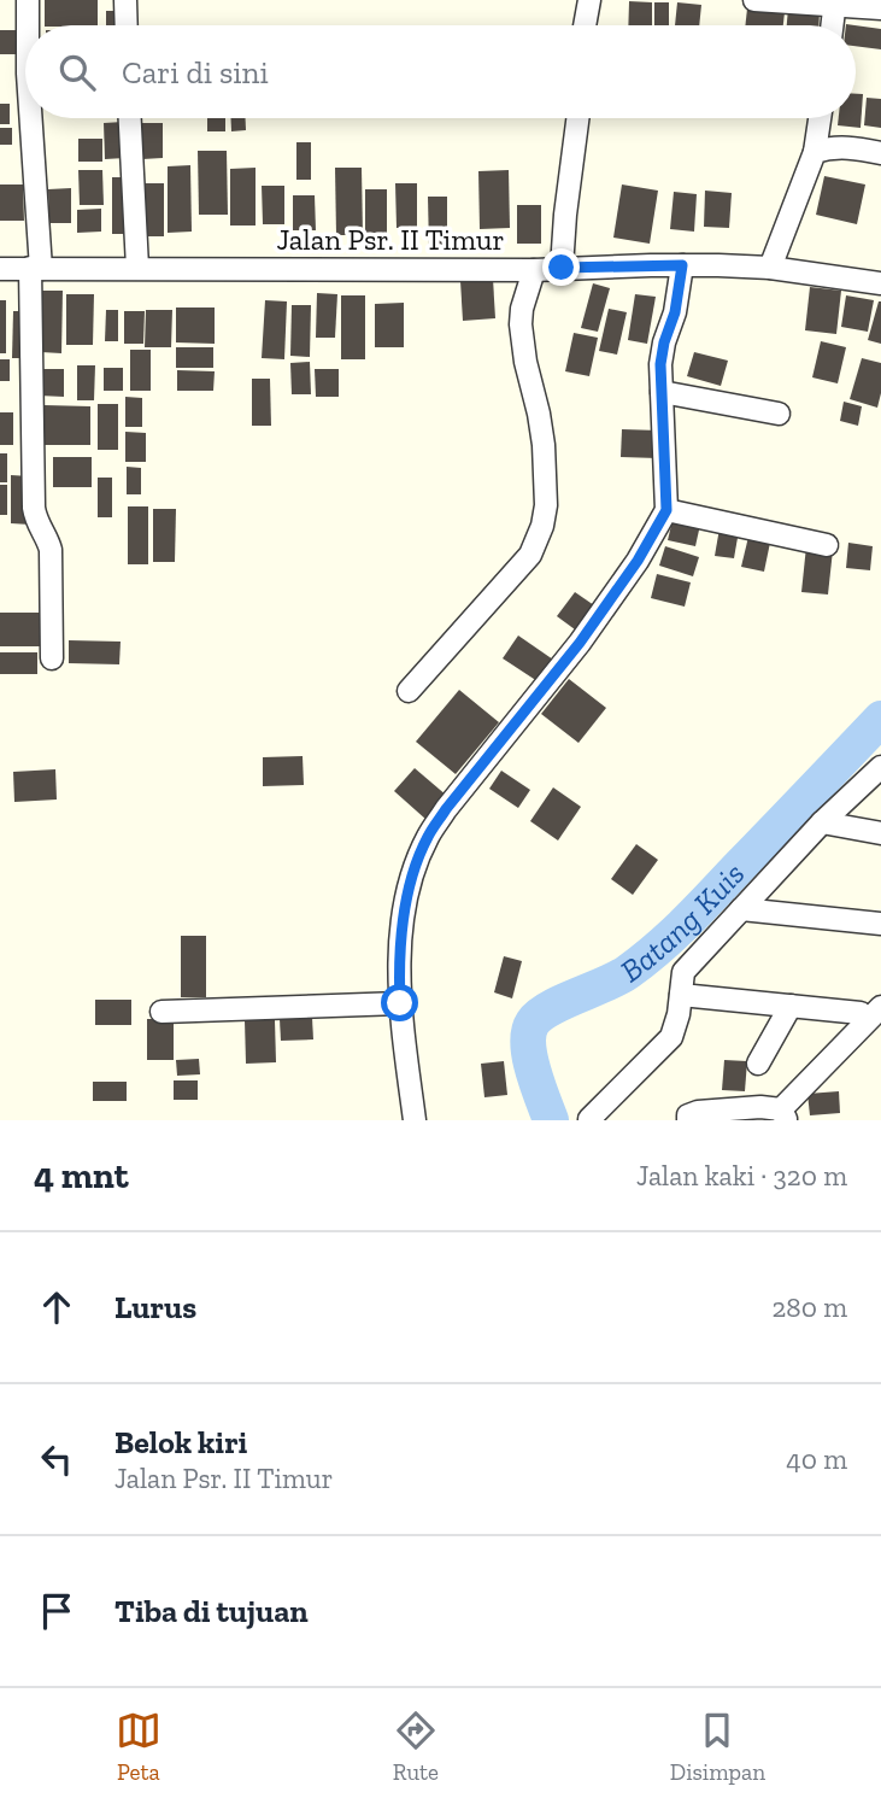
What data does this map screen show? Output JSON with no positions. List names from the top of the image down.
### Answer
{
  "streets": {
    "street": ["Jalan Psr. II Timur"]
  },
  "water": ["Batang Kuis"],
  "page": {
    "search": "Cari di sini",
    "heading": ["4 mnt", "Jalan kaki · 320 m"],
    "list": [
      ["Lurus", "280 m"],
      ["Belok kiri", "Jalan Psr. II Timur", "40 m"],
      "Tiba di tujuan"
    ],
    "nav": ["Peta", "Rute", "Disimpan"]
  }
}
